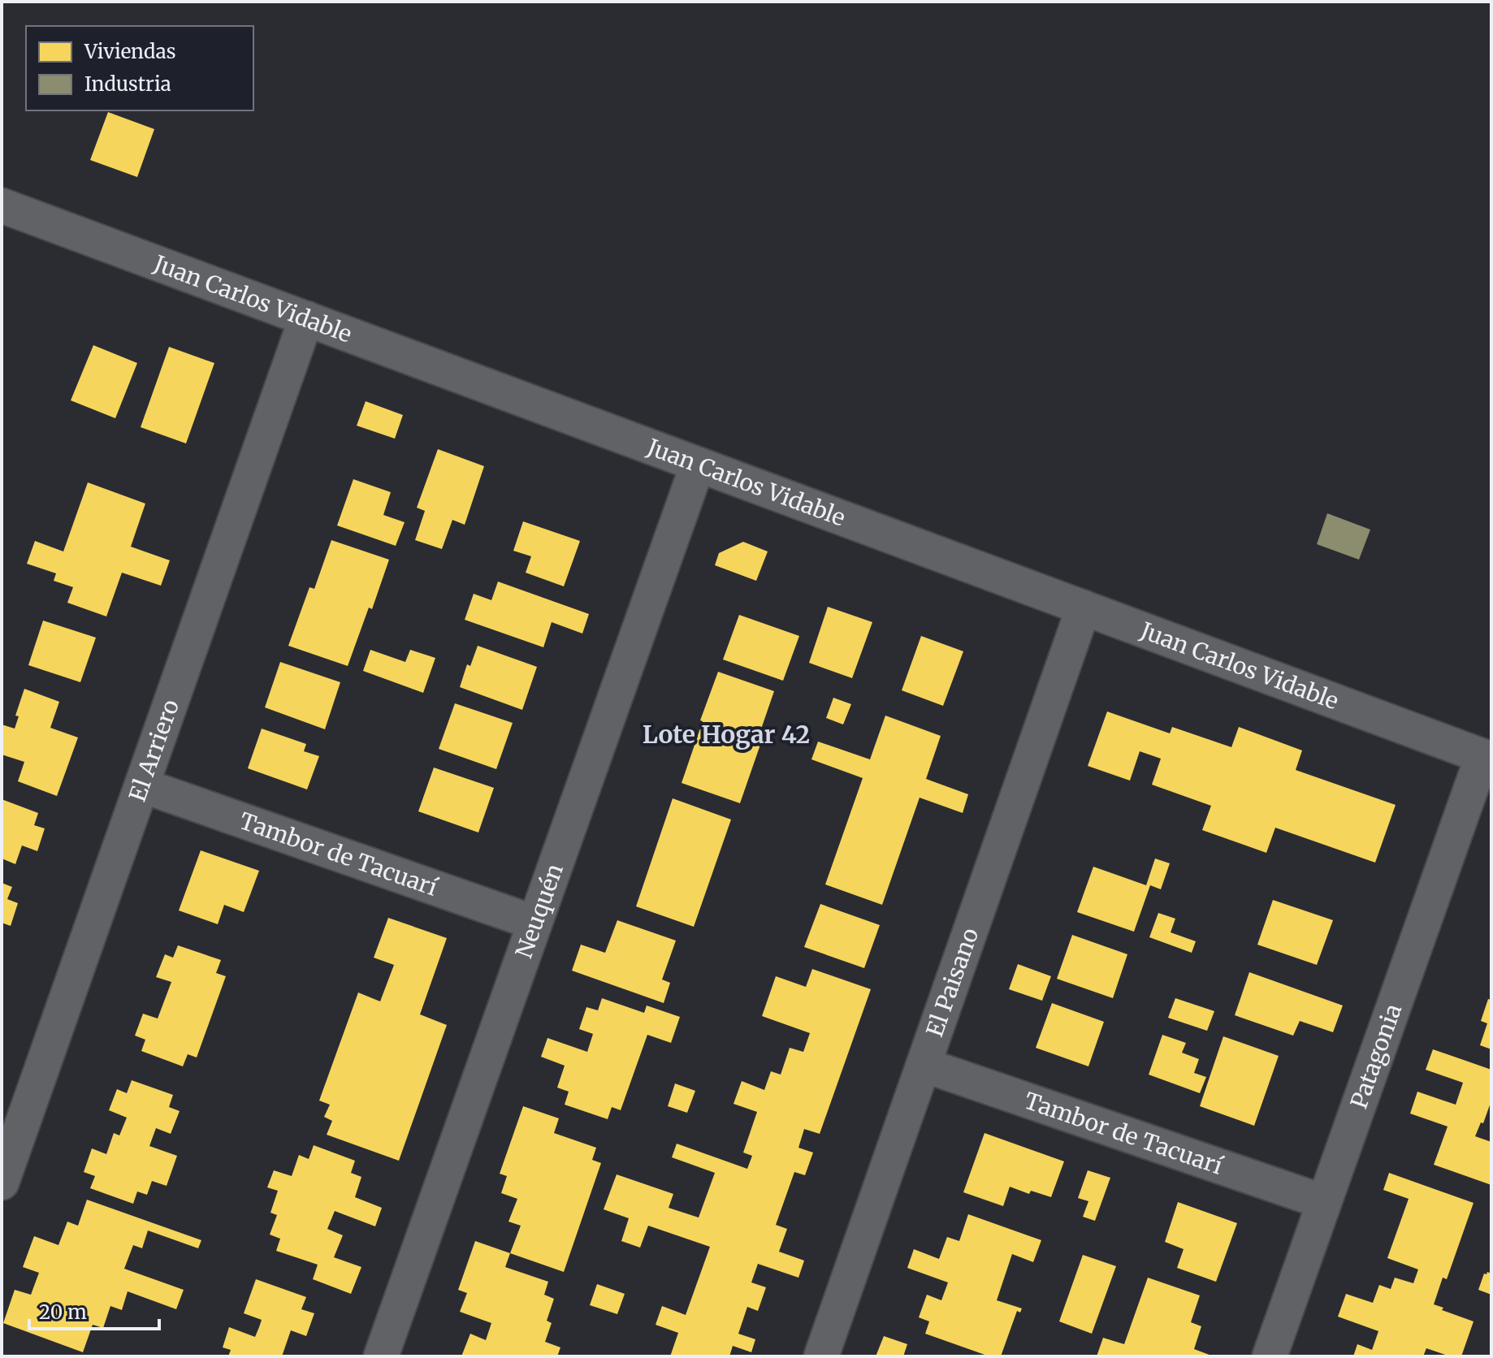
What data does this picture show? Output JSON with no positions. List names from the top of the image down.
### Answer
{
  "streets": {
    "street": [
      "Juan Carlos Vidable",
      "El Arriero",
      "Tambor de Tacuarí",
      "Neuquén",
      "El Paisano",
      "Patagonia"
    ]
  },
  "crossings": [
    ["Juan Carlos Vidable", "El Arriero"],
    ["Juan Carlos Vidable", "Neuquén"],
    ["Juan Carlos Vidable", "El Paisano"],
    ["Juan Carlos Vidable", "Patagonia"],
    ["El Arriero", "Tambor de Tacuarí"],
    ["Tambor de Tacuarí", "Neuquén"],
    ["Tambor de Tacuarí", "El Paisano"],
    ["Tambor de Tacuarí", "Patagonia"]
  ],
  "districts": ["Lote Hogar 42"],
  "legend": ["Viviendas", "Industria"],
  "scale_bar": "20 m"
}
